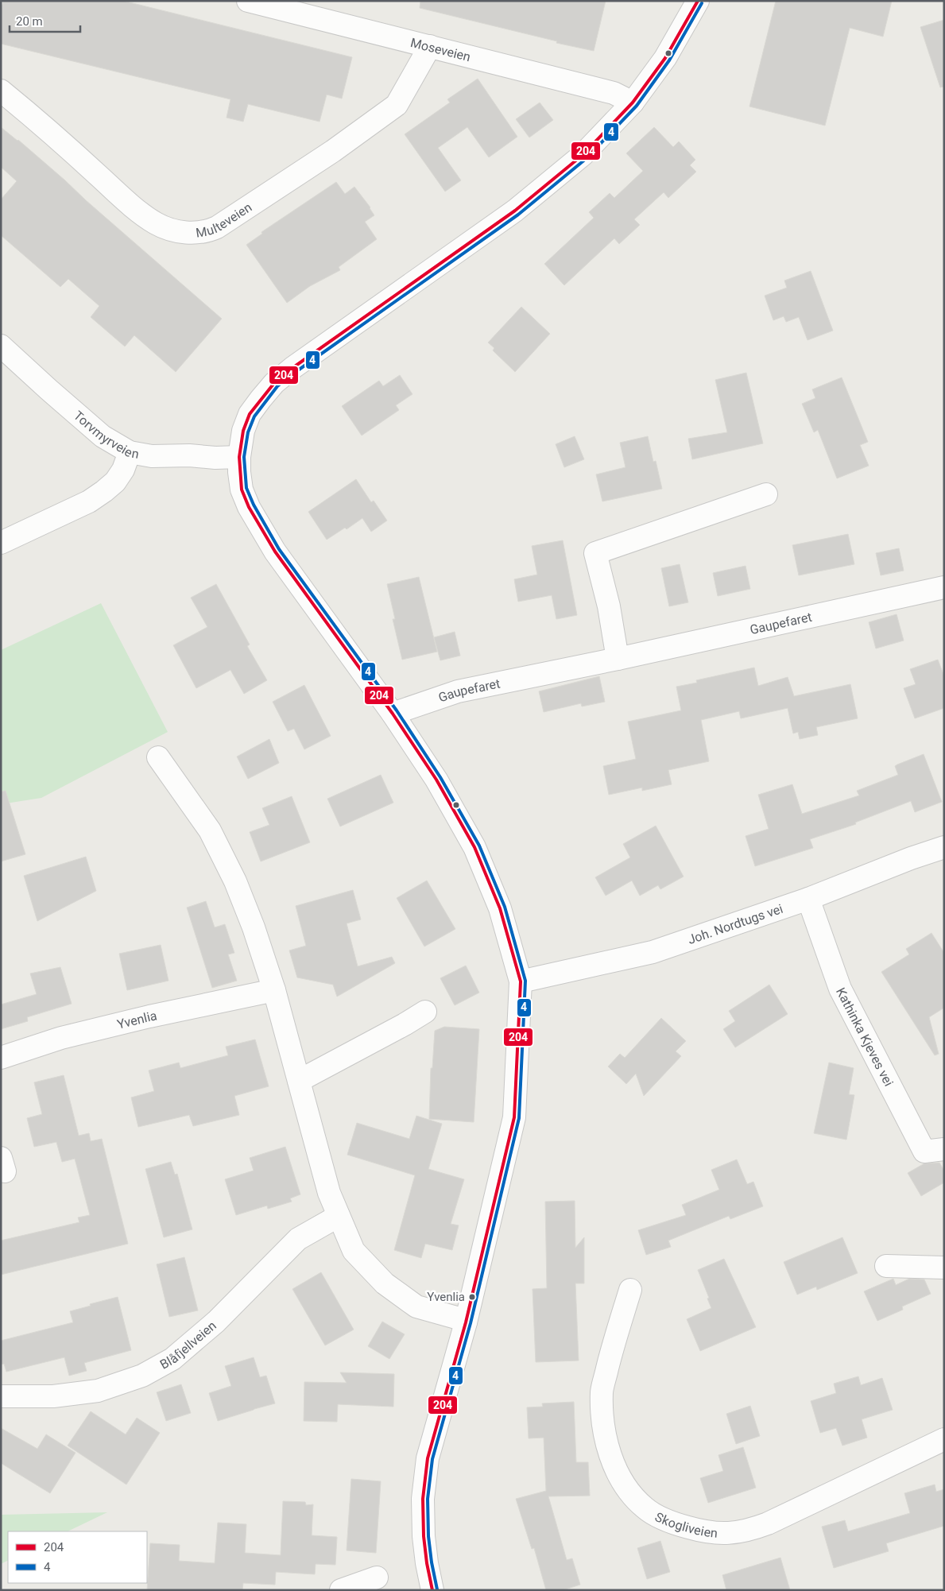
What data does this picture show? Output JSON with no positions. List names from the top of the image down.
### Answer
{
  "streets": {
    "street": [
      "Moseveien",
      "Multeveien",
      "Torvmyrveien",
      "Gaupefaret",
      "Joh. Nordtugs vei",
      "Yvenlia",
      "Kathinka Kjeves vei",
      "Blåfjellveien",
      "Skogliveien"
    ]
  },
  "crossings": [
    ["Moseveien", "Multeveien"],
    ["Joh. Nordtugs vei", "Kathinka Kjeves vei"]
  ],
  "places": ["Yvenlia"],
  "lines": ["transit line 204", "transit line 4"],
  "legend": ["204", "4"],
  "scale_bar": "20 m"
}
